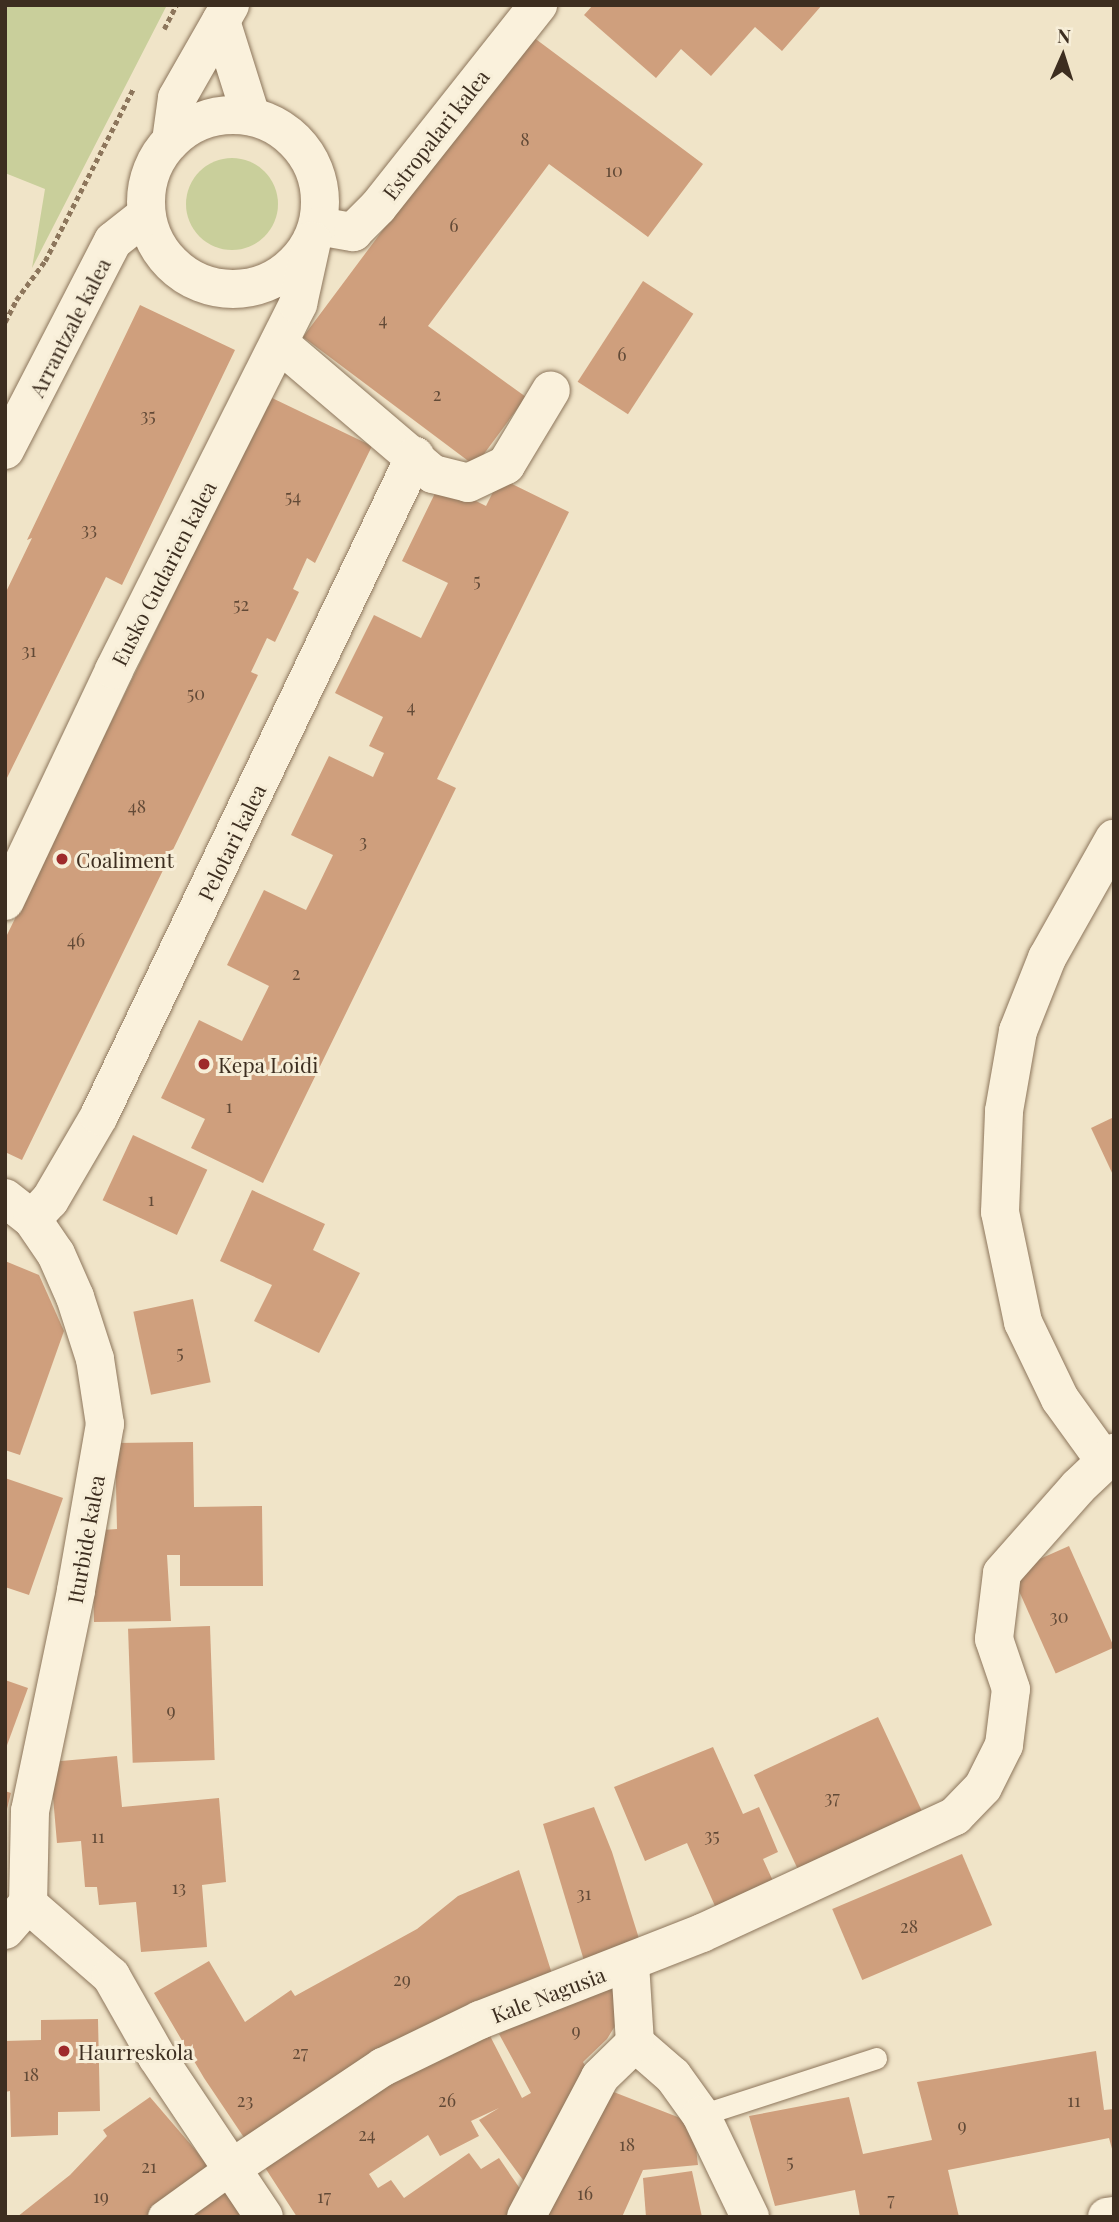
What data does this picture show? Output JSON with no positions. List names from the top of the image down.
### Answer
{
  "streets": {
    "street": [
      "Estropalari kalea",
      "Arrantzale kalea",
      "Eusko Gudarien kalea",
      "Pelotari kalea",
      "Iturbide kalea",
      "Kale Nagusia"
    ]
  },
  "crossings": [
    ["Estropalari kalea", "Arrantzale kalea"],
    ["Estropalari kalea", "Eusko Gudarien kalea"],
    ["Arrantzale kalea", "Eusko Gudarien kalea"],
    ["Pelotari kalea", "Iturbide kalea"],
    ["Iturbide kalea", "Kale Nagusia"]
  ],
  "places": ["Coaliment", "Kepa Loidi", "Haurreskola"],
  "house_numbers": [
    "8",
    "10",
    "6",
    "4",
    "6",
    "2",
    "35",
    "54",
    "33",
    "5",
    "52",
    "31",
    "50",
    "4",
    "48",
    "3",
    "46",
    "2",
    "1",
    "1",
    "5",
    "30",
    "9",
    "37",
    "35",
    "11",
    "13",
    "31",
    "28",
    "29",
    "9",
    "27",
    "18",
    "23",
    "26",
    "11",
    "9",
    "24",
    "18",
    "5",
    "21",
    "16",
    "19",
    "17",
    "7"
  ],
  "north": "top"
}
